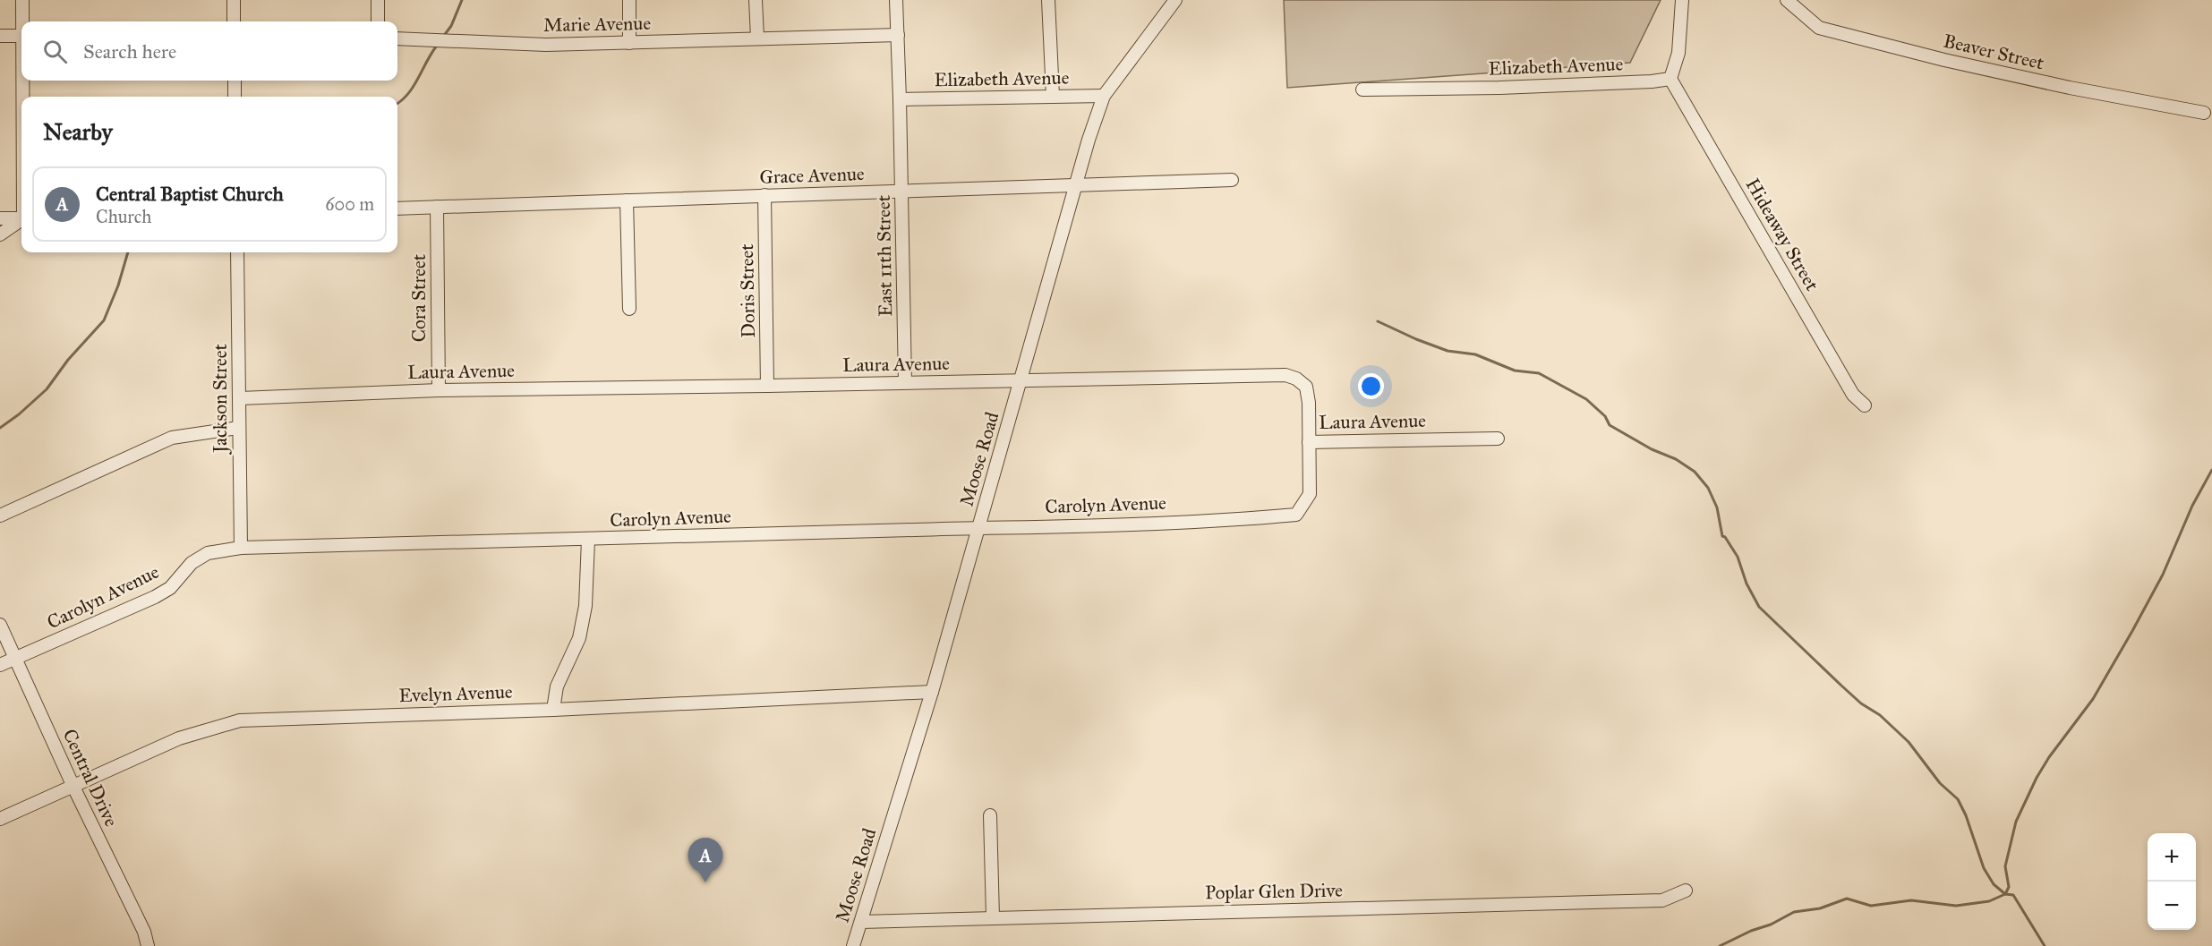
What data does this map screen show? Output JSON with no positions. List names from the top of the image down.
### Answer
{
  "streets": {
    "street": [
      "Marie Avenue",
      "Beaver Street",
      "Elizabeth Avenue",
      "Grace Avenue",
      "Hideaway Street",
      "East 11th Street",
      "Doris Street",
      "Cora Street",
      "Laura Avenue",
      "Jackson Street",
      "Moose Road",
      "Carolyn Avenue",
      "Evelyn Avenue",
      "Central Drive",
      "Poplar Glen Drive"
    ]
  },
  "crossings": [
    ["Marie Avenue", "East 11th Street"],
    ["Elizabeth Avenue", "Hideaway Street"],
    ["Elizabeth Avenue", "East 11th Street"],
    ["Elizabeth Avenue", "Moose Road"],
    ["Grace Avenue", "East 11th Street"],
    ["Grace Avenue", "Doris Street"],
    ["Grace Avenue", "Cora Street"],
    ["Grace Avenue", "Moose Road"],
    ["East 11th Street", "Laura Avenue"],
    ["Doris Street", "Laura Avenue"],
    ["Cora Street", "Laura Avenue"],
    ["Laura Avenue", "Jackson Street"],
    ["Laura Avenue", "Moose Road"],
    ["Laura Avenue", "Carolyn Avenue"],
    ["Jackson Street", "Carolyn Avenue"],
    ["Moose Road", "Carolyn Avenue"],
    ["Moose Road", "Evelyn Avenue"],
    ["Moose Road", "Poplar Glen Drive"],
    ["Carolyn Avenue", "Central Drive"],
    ["Evelyn Avenue", "Central Drive"]
  ],
  "page": {
    "search": "Search here",
    "heading": "Nearby",
    "list": [
      {
        "mark": "A",
        "name": "Central Baptist Church",
        "note": "Church",
        "value": "600 m"
      }
    ],
    "map_buttons": ["+", "−"],
    "pins": "A"
  }
}
